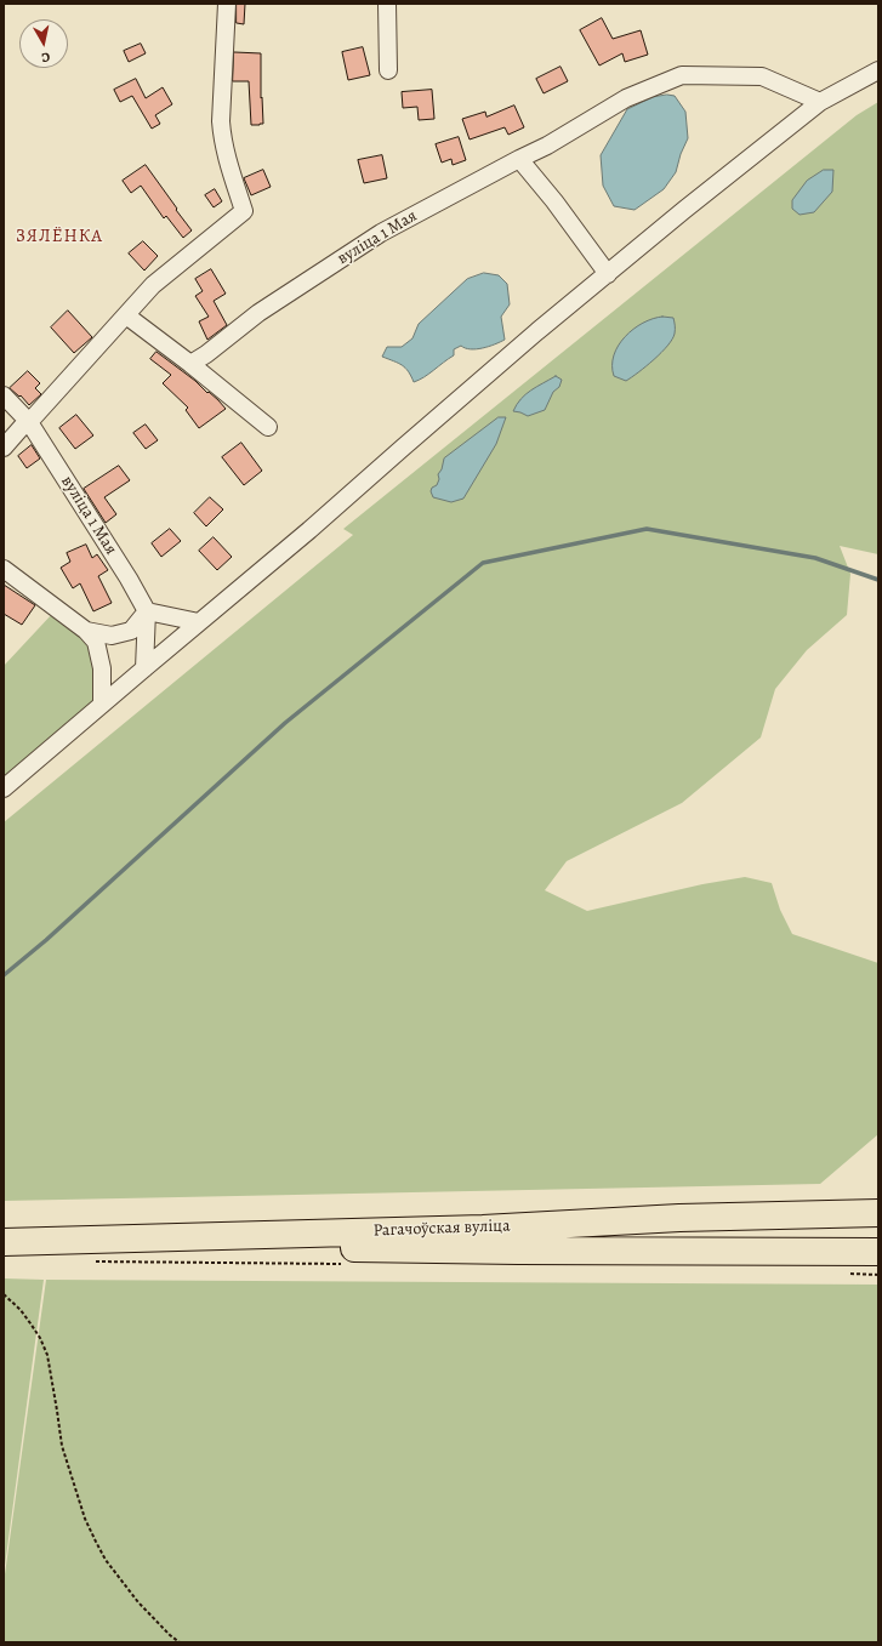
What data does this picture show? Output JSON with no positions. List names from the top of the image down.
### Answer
{
  "streets": {
    "main road": ["Рагачоўская вуліца"],
    "street": ["вуліца 1 Мая"]
  },
  "districts": ["ЗЯЛЁНКА"],
  "north": "bottom"
}
